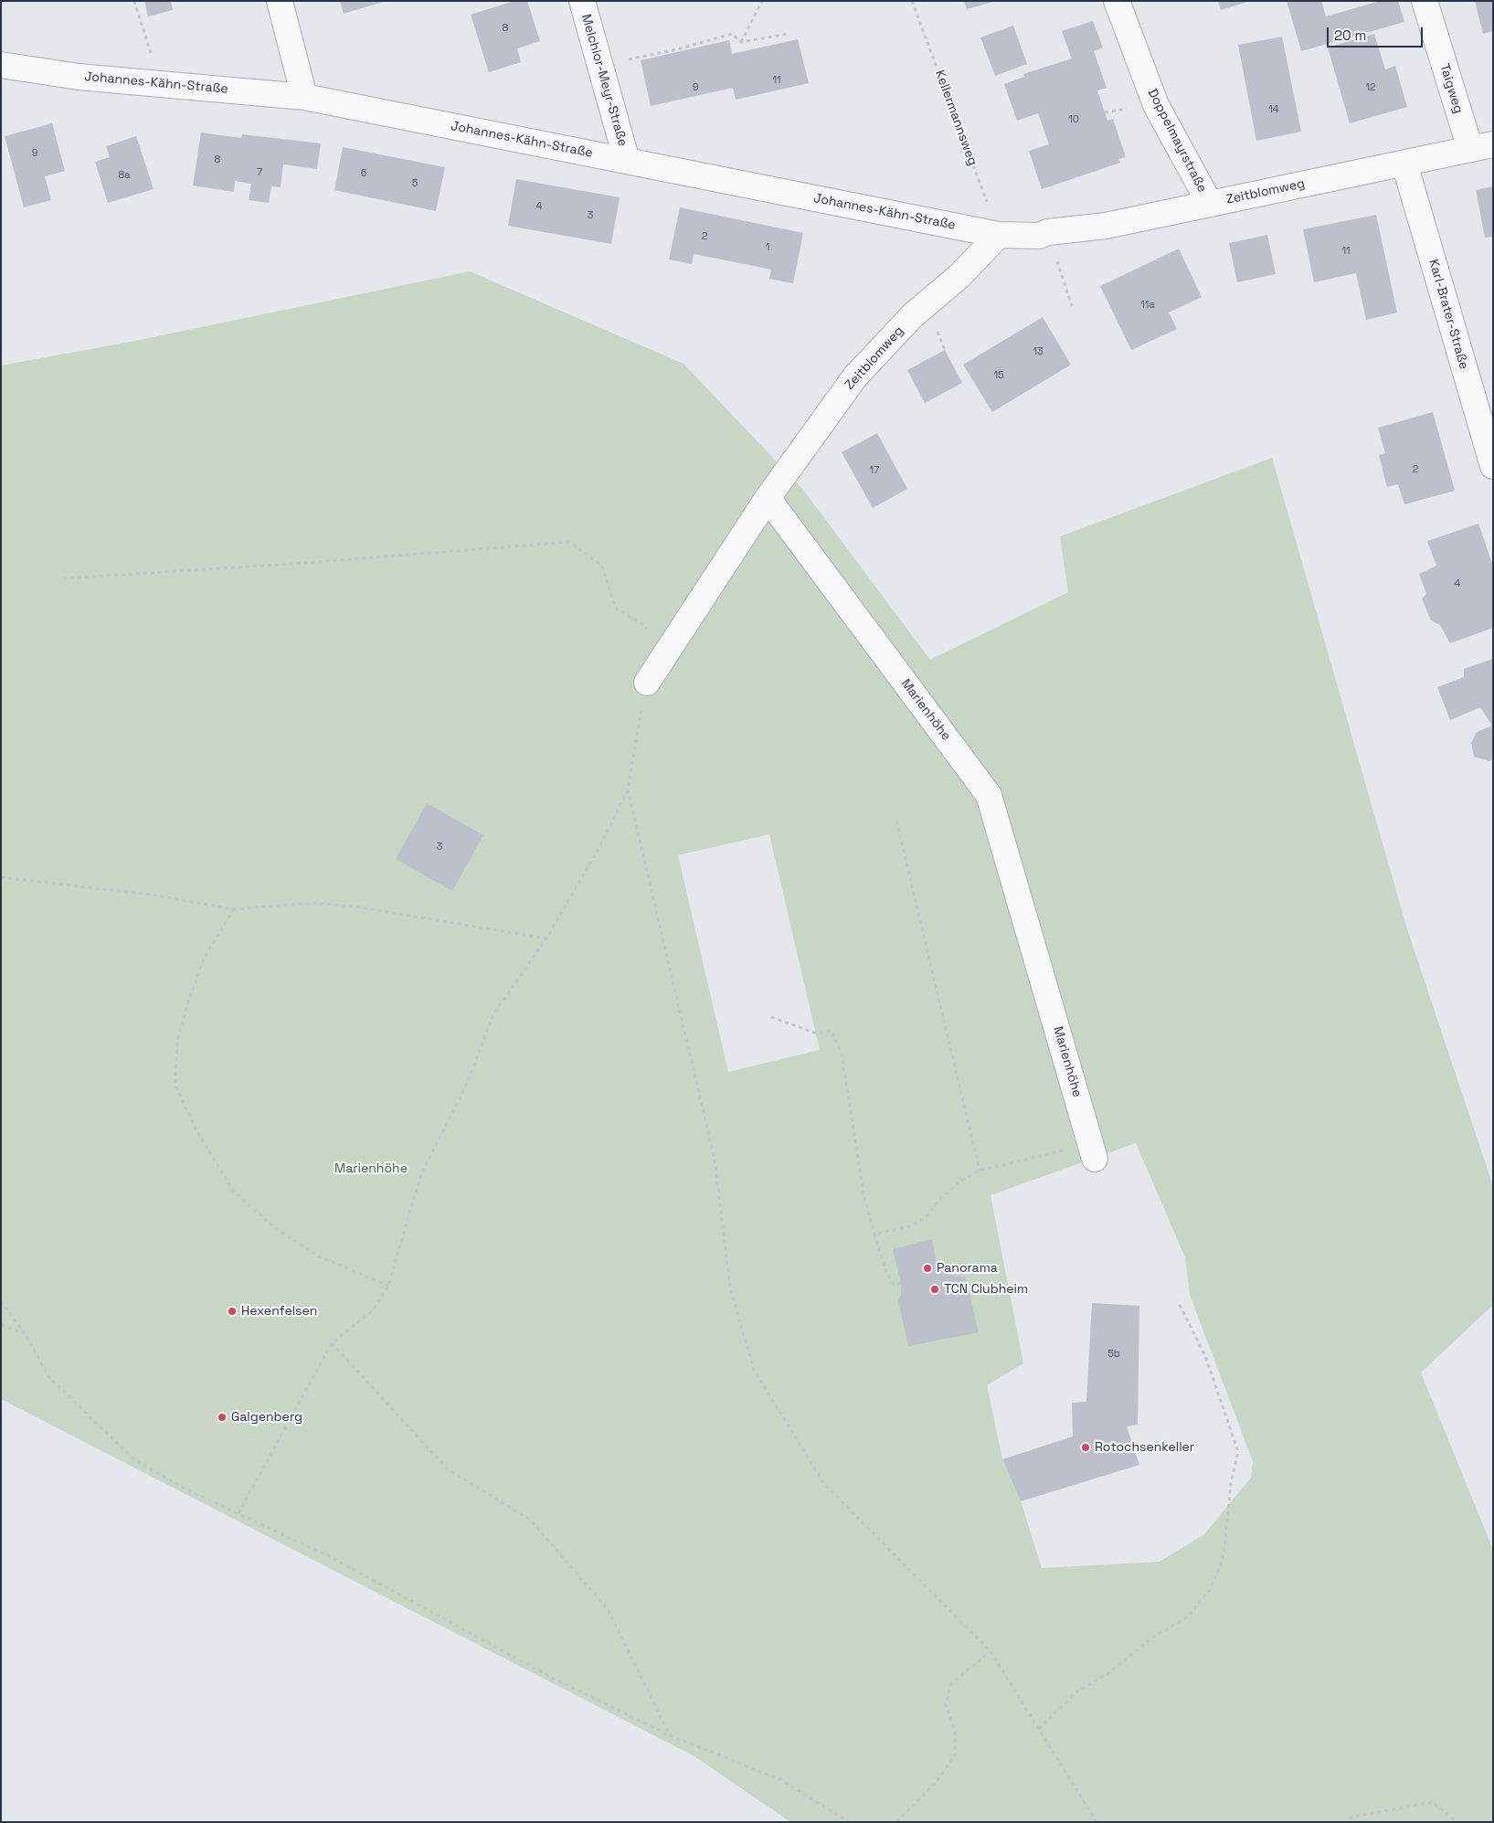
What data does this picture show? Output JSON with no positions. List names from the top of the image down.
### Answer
{
  "streets": {
    "street": [
      "Melchior-Meyr-Straße",
      "Johannes-Kähn-Straße",
      "Taigweg",
      "Doppelmayrstraße",
      "Zeitblomweg",
      "Karl-Brater-Straße",
      "Marienhöhe"
    ],
    "path": ["Kellermannsweg"]
  },
  "crossings": [
    ["Melchior-Meyr-Straße", "Johannes-Kähn-Straße"],
    ["Johannes-Kähn-Straße", "Kellermannsweg"],
    ["Johannes-Kähn-Straße", "Zeitblomweg"],
    ["Taigweg", "Zeitblomweg"],
    ["Kellermannsweg", "Zeitblomweg"],
    ["Doppelmayrstraße", "Zeitblomweg"],
    ["Zeitblomweg", "Karl-Brater-Straße"],
    ["Zeitblomweg", "Marienhöhe"]
  ],
  "parks": ["Marienhöhe"],
  "places": [
    "Panorama",
    "TCN Clubheim",
    "Hexenfelsen",
    "Galgenberg",
    "Rotochsenkeller"
  ],
  "house_numbers": [
    "8",
    "11",
    "9",
    "12",
    "14",
    "10",
    "9",
    "8",
    "7",
    "6",
    "8a",
    "5",
    "4",
    "3",
    "2",
    "1",
    "11",
    "11a",
    "13",
    "15",
    "2",
    "17",
    "4",
    "3",
    "5b"
  ],
  "scale_bar": "20 m"
}
